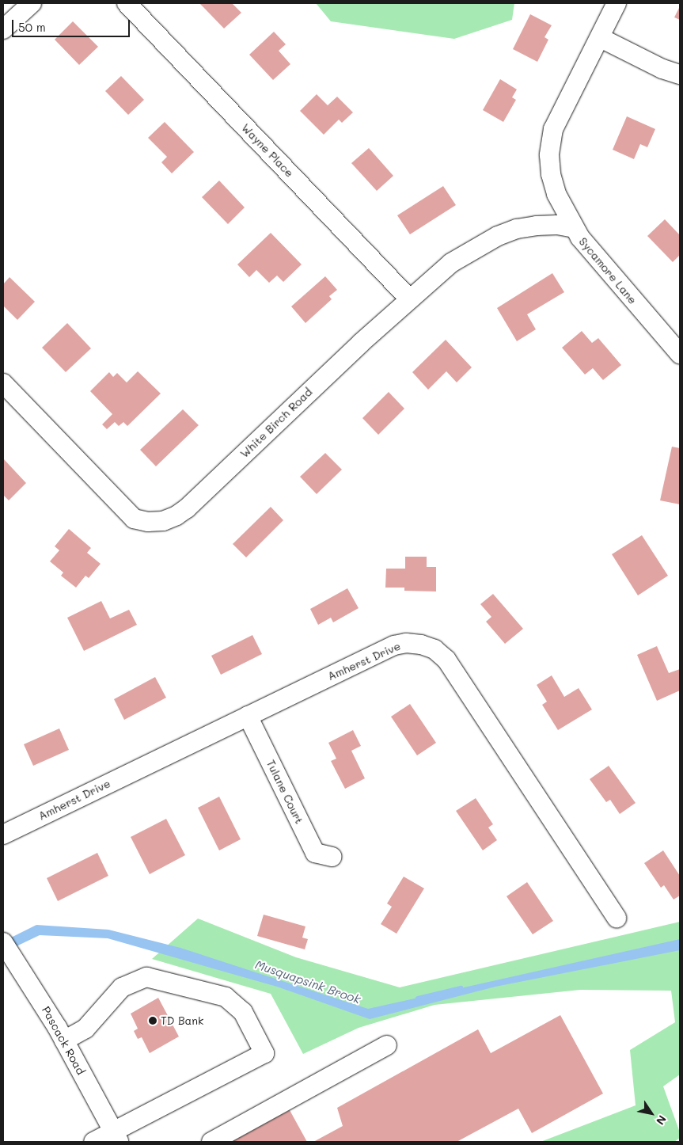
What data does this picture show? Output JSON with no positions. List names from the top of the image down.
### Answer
{
  "streets": {
    "street": [
      "Wayne Place",
      "Sycamore Lane",
      "White Birch Road",
      "Amherst Drive",
      "Tulane Court",
      "Pascack Road"
    ]
  },
  "crossings": [
    ["Wayne Place", "White Birch Road"],
    ["Sycamore Lane", "White Birch Road"],
    ["Amherst Drive", "Tulane Court"]
  ],
  "water": ["Musquapsink Brook"],
  "places": ["TD Bank"],
  "scale_bar": "50 m",
  "north": "bottom right"
}
